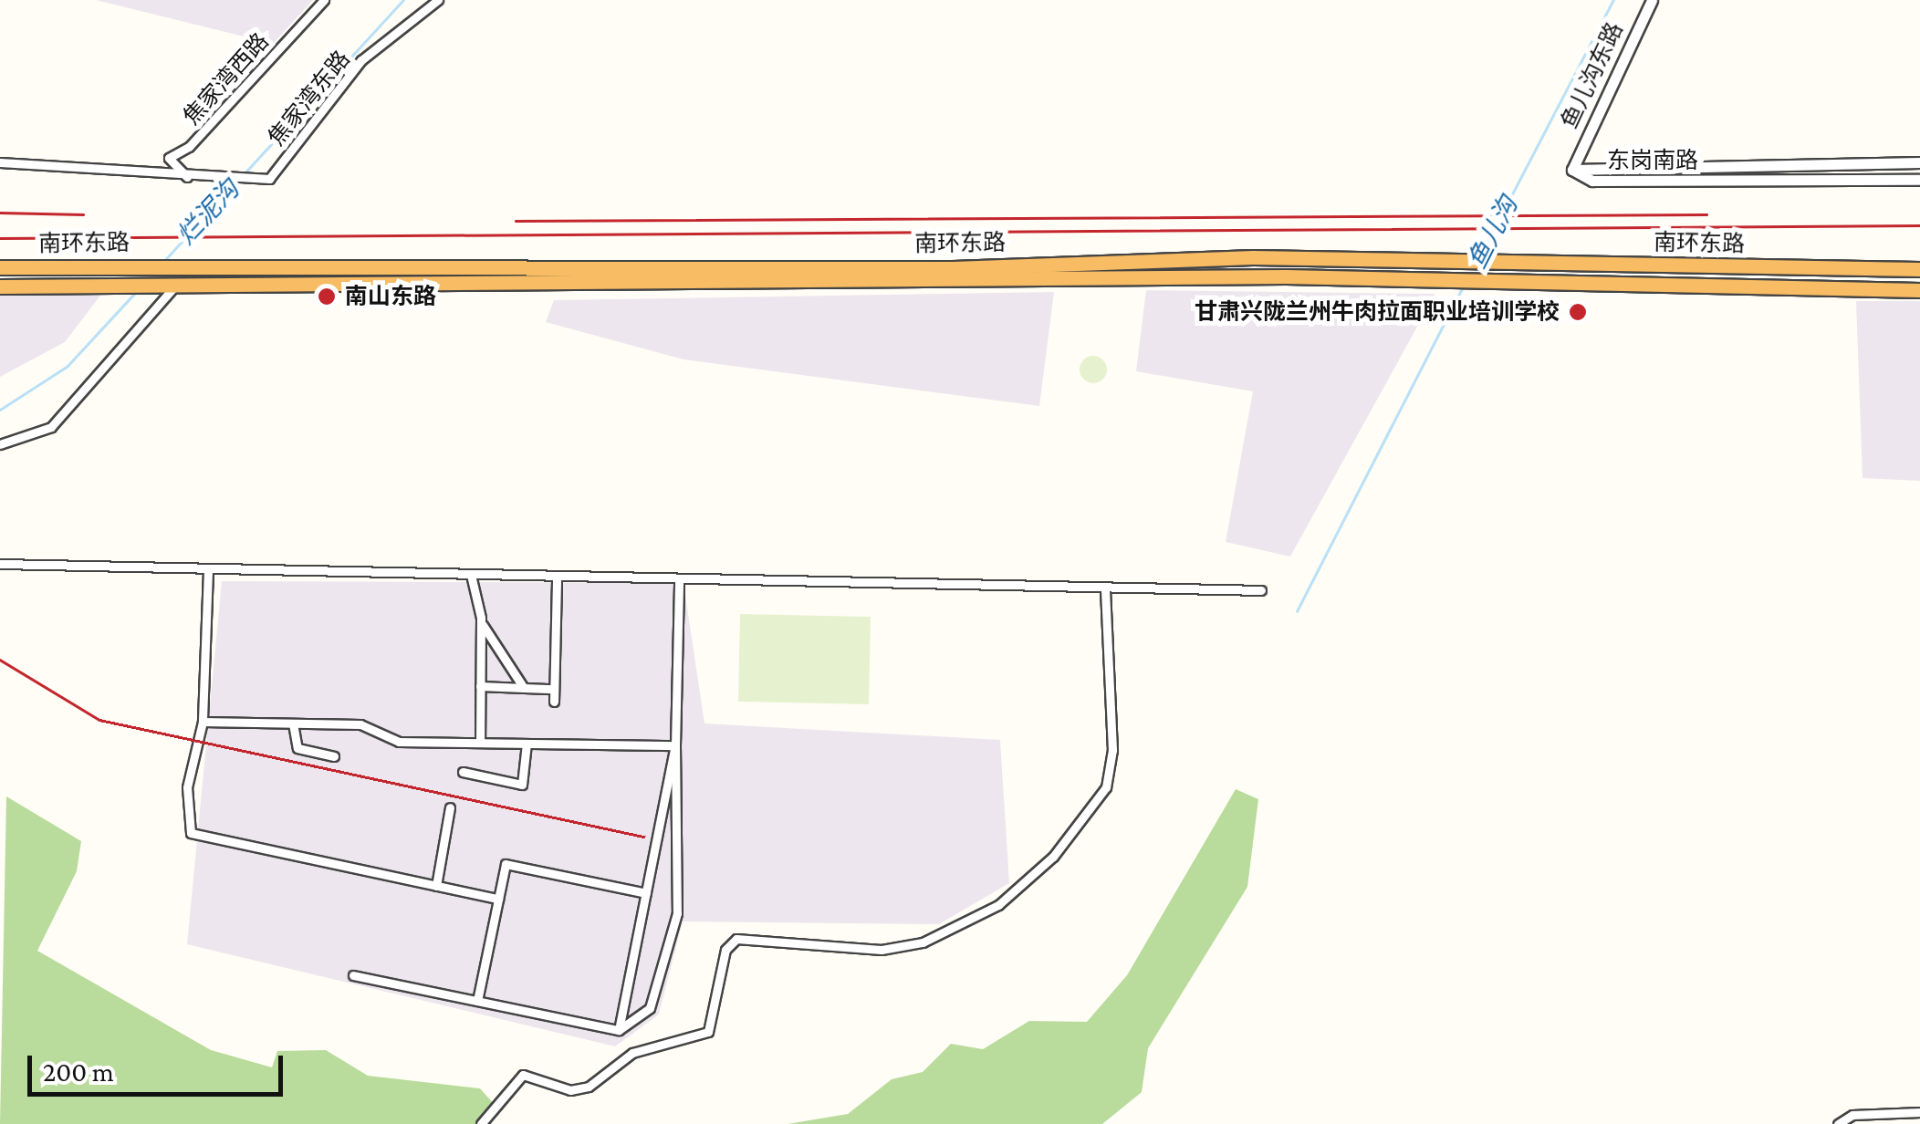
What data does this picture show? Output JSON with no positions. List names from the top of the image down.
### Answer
{
  "streets": {
    "highway": ["南环东路"],
    "street": [
      "鱼儿沟东路",
      "焦家湾西路",
      "焦家湾东路",
      "东岗南路"
    ]
  },
  "crossings": [
    ["鱼儿沟东路", "东岗南路"],
    ["焦家湾西路", "焦家湾东路"]
  ],
  "water": ["烂泥沟", "鱼儿沟"],
  "places": ["南山东路", "甘肃兴陇兰州牛肉拉面职业培训学校"],
  "scale_bar": "200 m"
}
